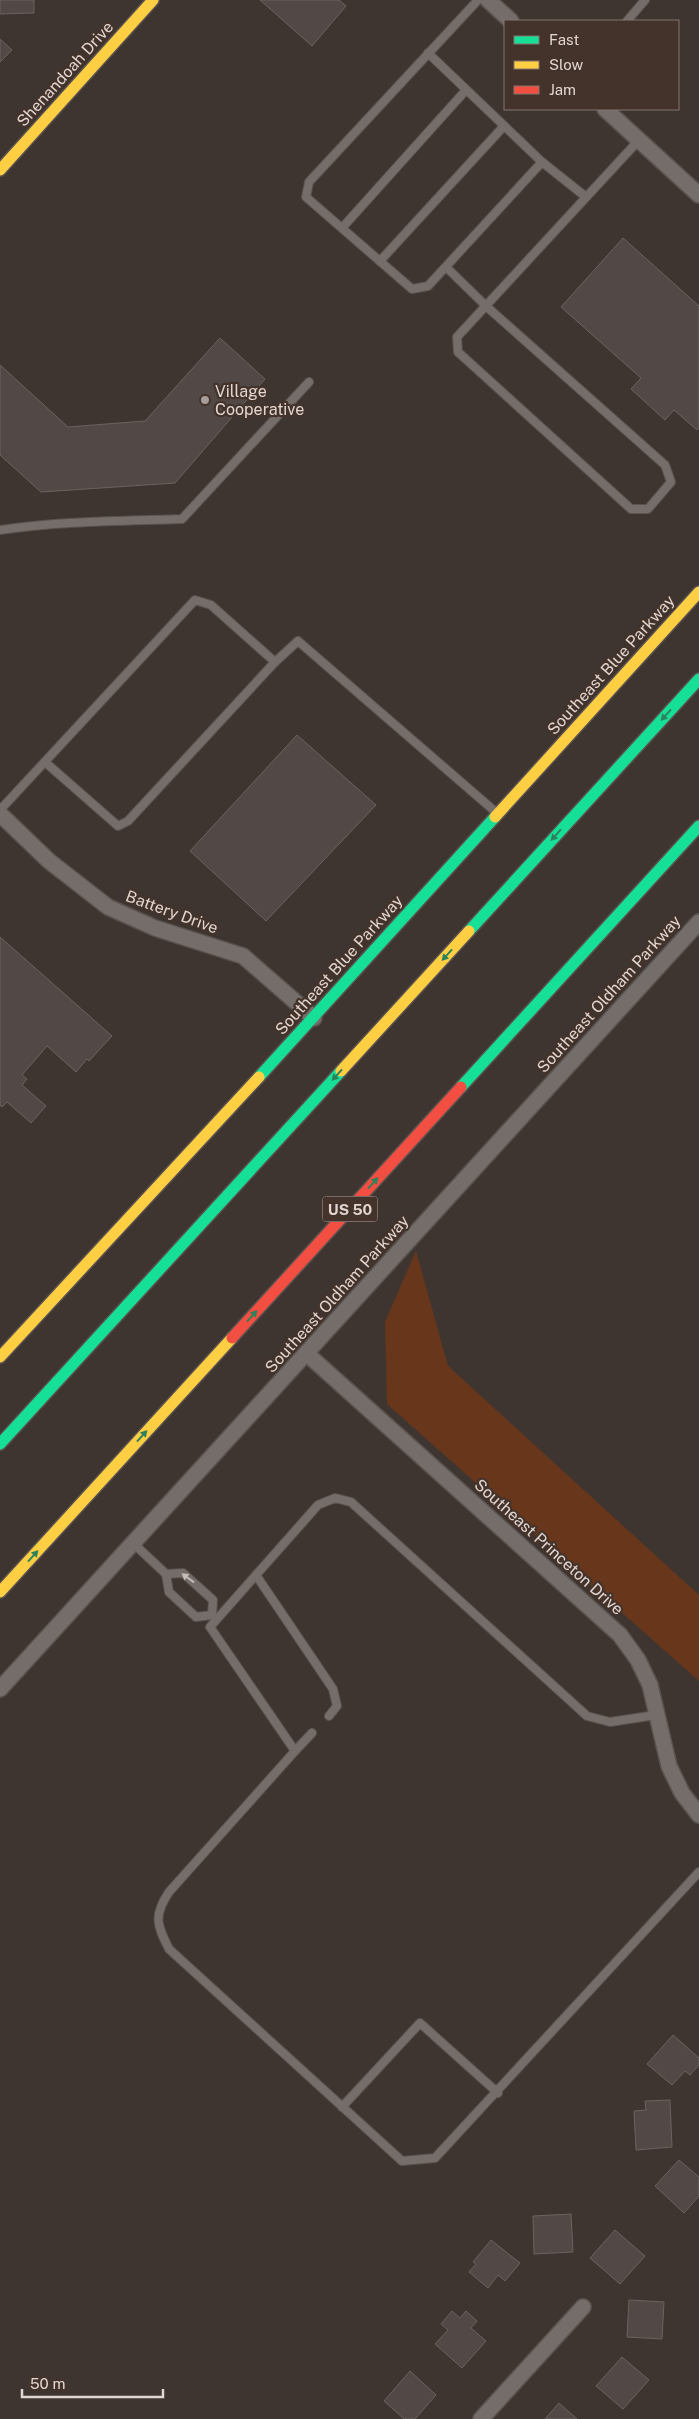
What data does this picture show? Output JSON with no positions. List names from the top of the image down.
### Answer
{
  "streets": {
    "main road": ["Shenandoah Drive", "Southeast Blue Parkway", "US 50"],
    "street": ["Battery Drive", "Southeast Oldham Parkway", "Southeast Princeton Drive"]
  },
  "crossings": [
    ["Southeast Blue Parkway", "Battery Drive"],
    ["Southeast Oldham Parkway", "Southeast Princeton Drive"]
  ],
  "places": ["Village Cooperative"],
  "legend": ["Fast", "Slow", "Jam"],
  "scale_bar": "50 m"
}
